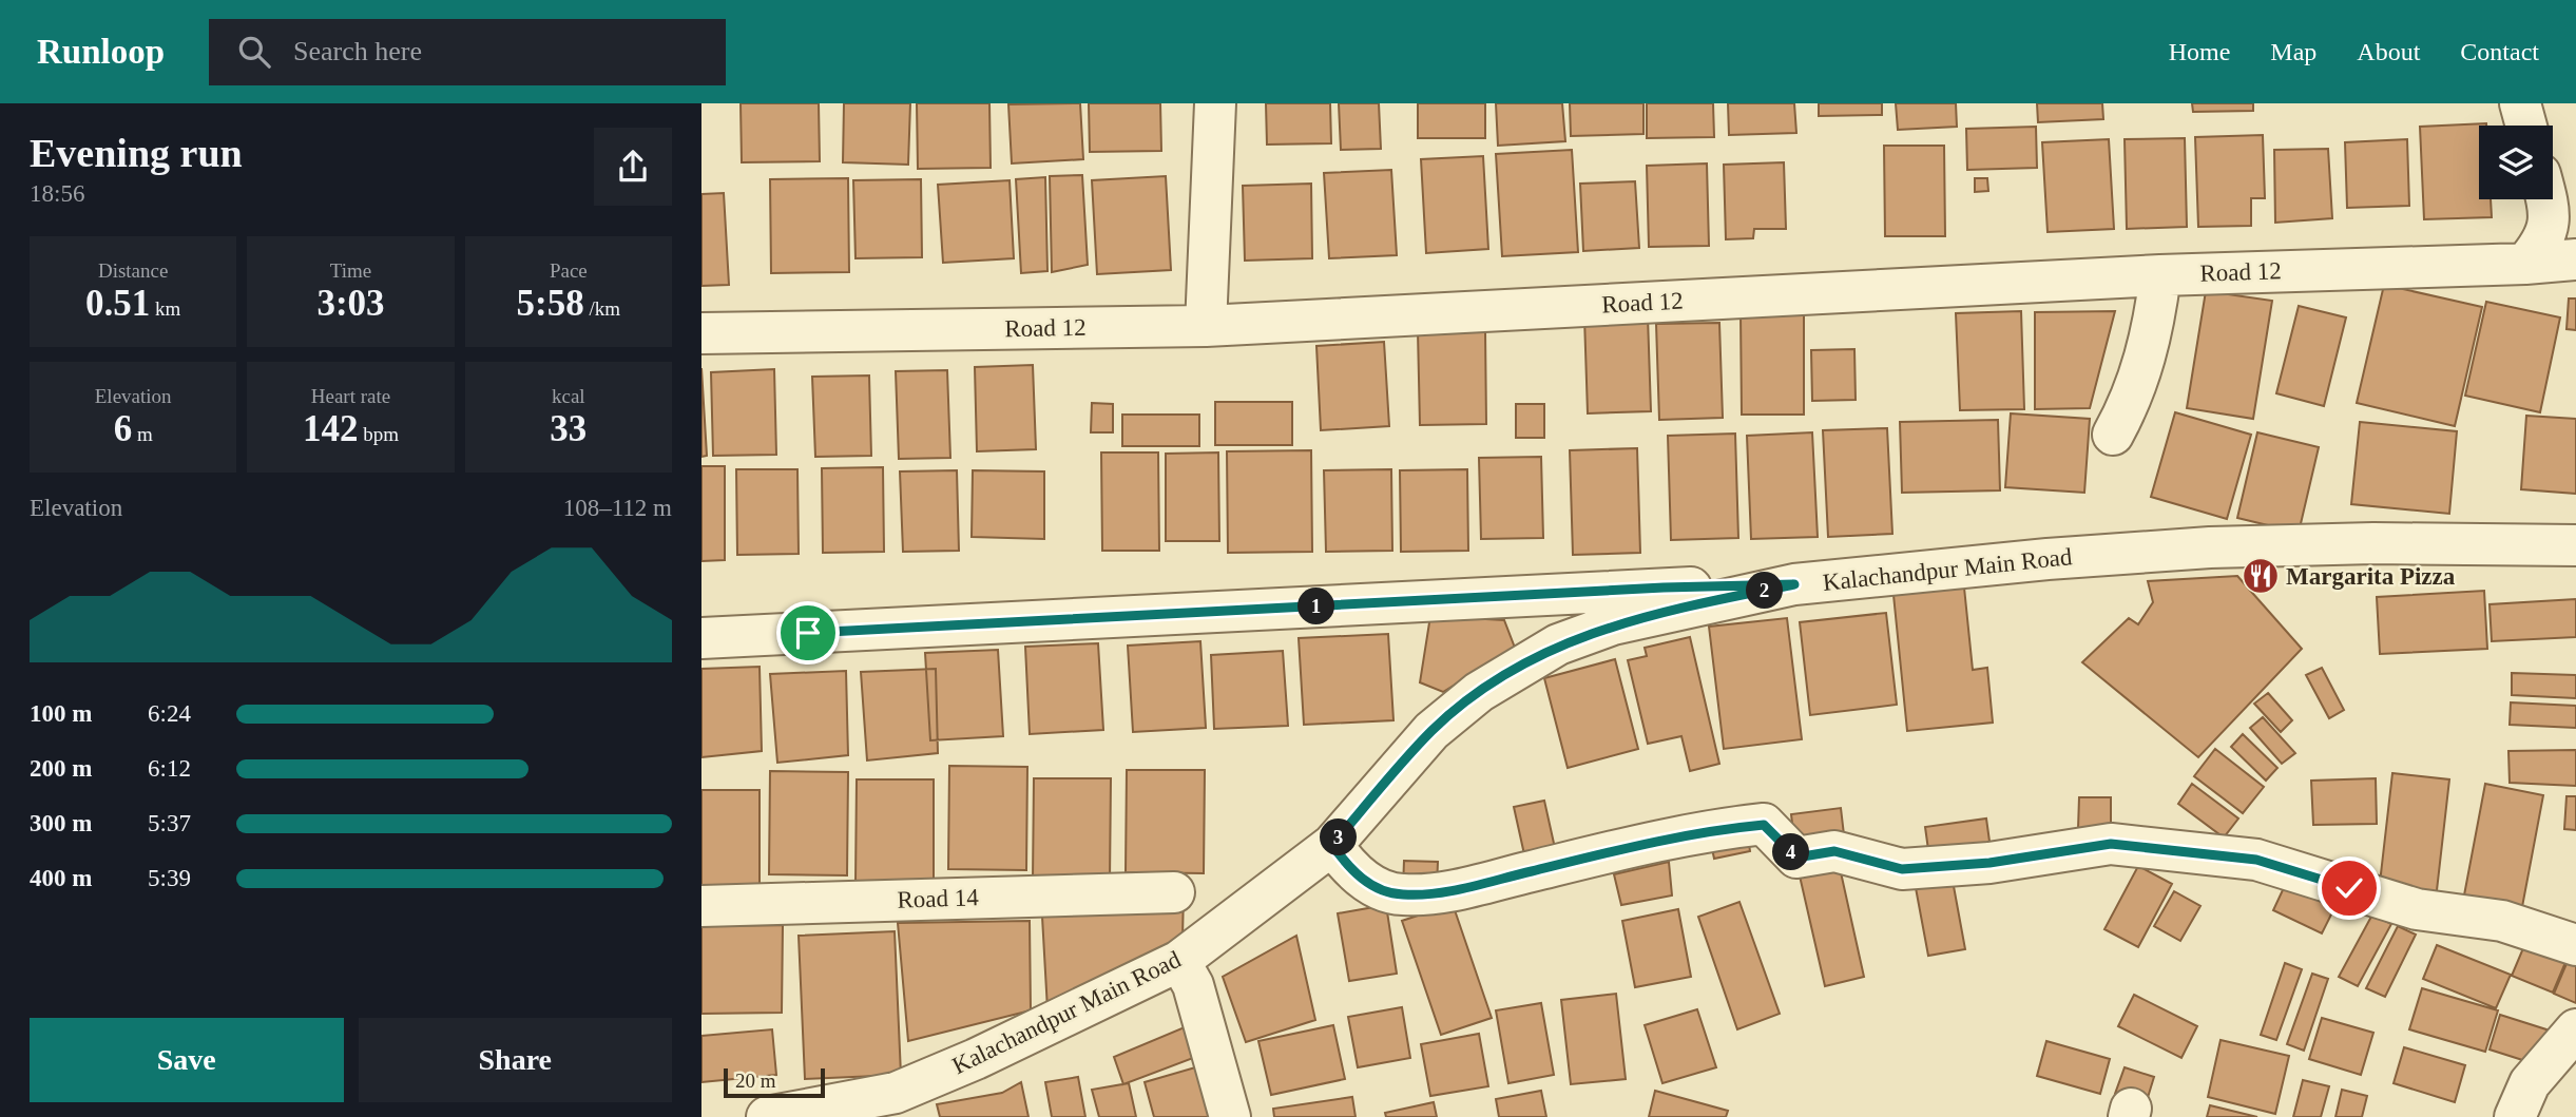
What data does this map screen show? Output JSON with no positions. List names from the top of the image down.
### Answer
{
  "streets": {
    "street": ["Road 12", "Kalachandpur Main Road", "Road 14"]
  },
  "places": {
    "restaurant": ["Margarita Pizza"]
  },
  "scale_bar": "20 m",
  "page": {
    "header": "Runloop",
    "search": "Search here",
    "nav": [
      "Home",
      "Map",
      "About",
      "Contact"
    ],
    "heading": ["Evening run", "18:56"],
    "stats": [
      ["Distance", "0.51 km"],
      ["Time", "3:03"],
      ["Pace", "5:58 /km"],
      ["Elevation", "6 m"],
      ["Heart rate", "142 bpm"],
      ["kcal", "33"]
    ],
    "chart": ["Elevation", "108–112 m"],
    "pins": [
      "2",
      "1",
      "3",
      "4"
    ],
    "list": [
      {
        "name": "100 m",
        "note": "6:24"
      },
      {
        "name": "200 m",
        "note": "6:12"
      },
      {
        "name": "300 m",
        "note": "5:37"
      },
      {
        "name": "400 m",
        "note": "5:39"
      }
    ],
    "buttons": ["Save", "Share"],
    "scale": "20 m"
  }
}
